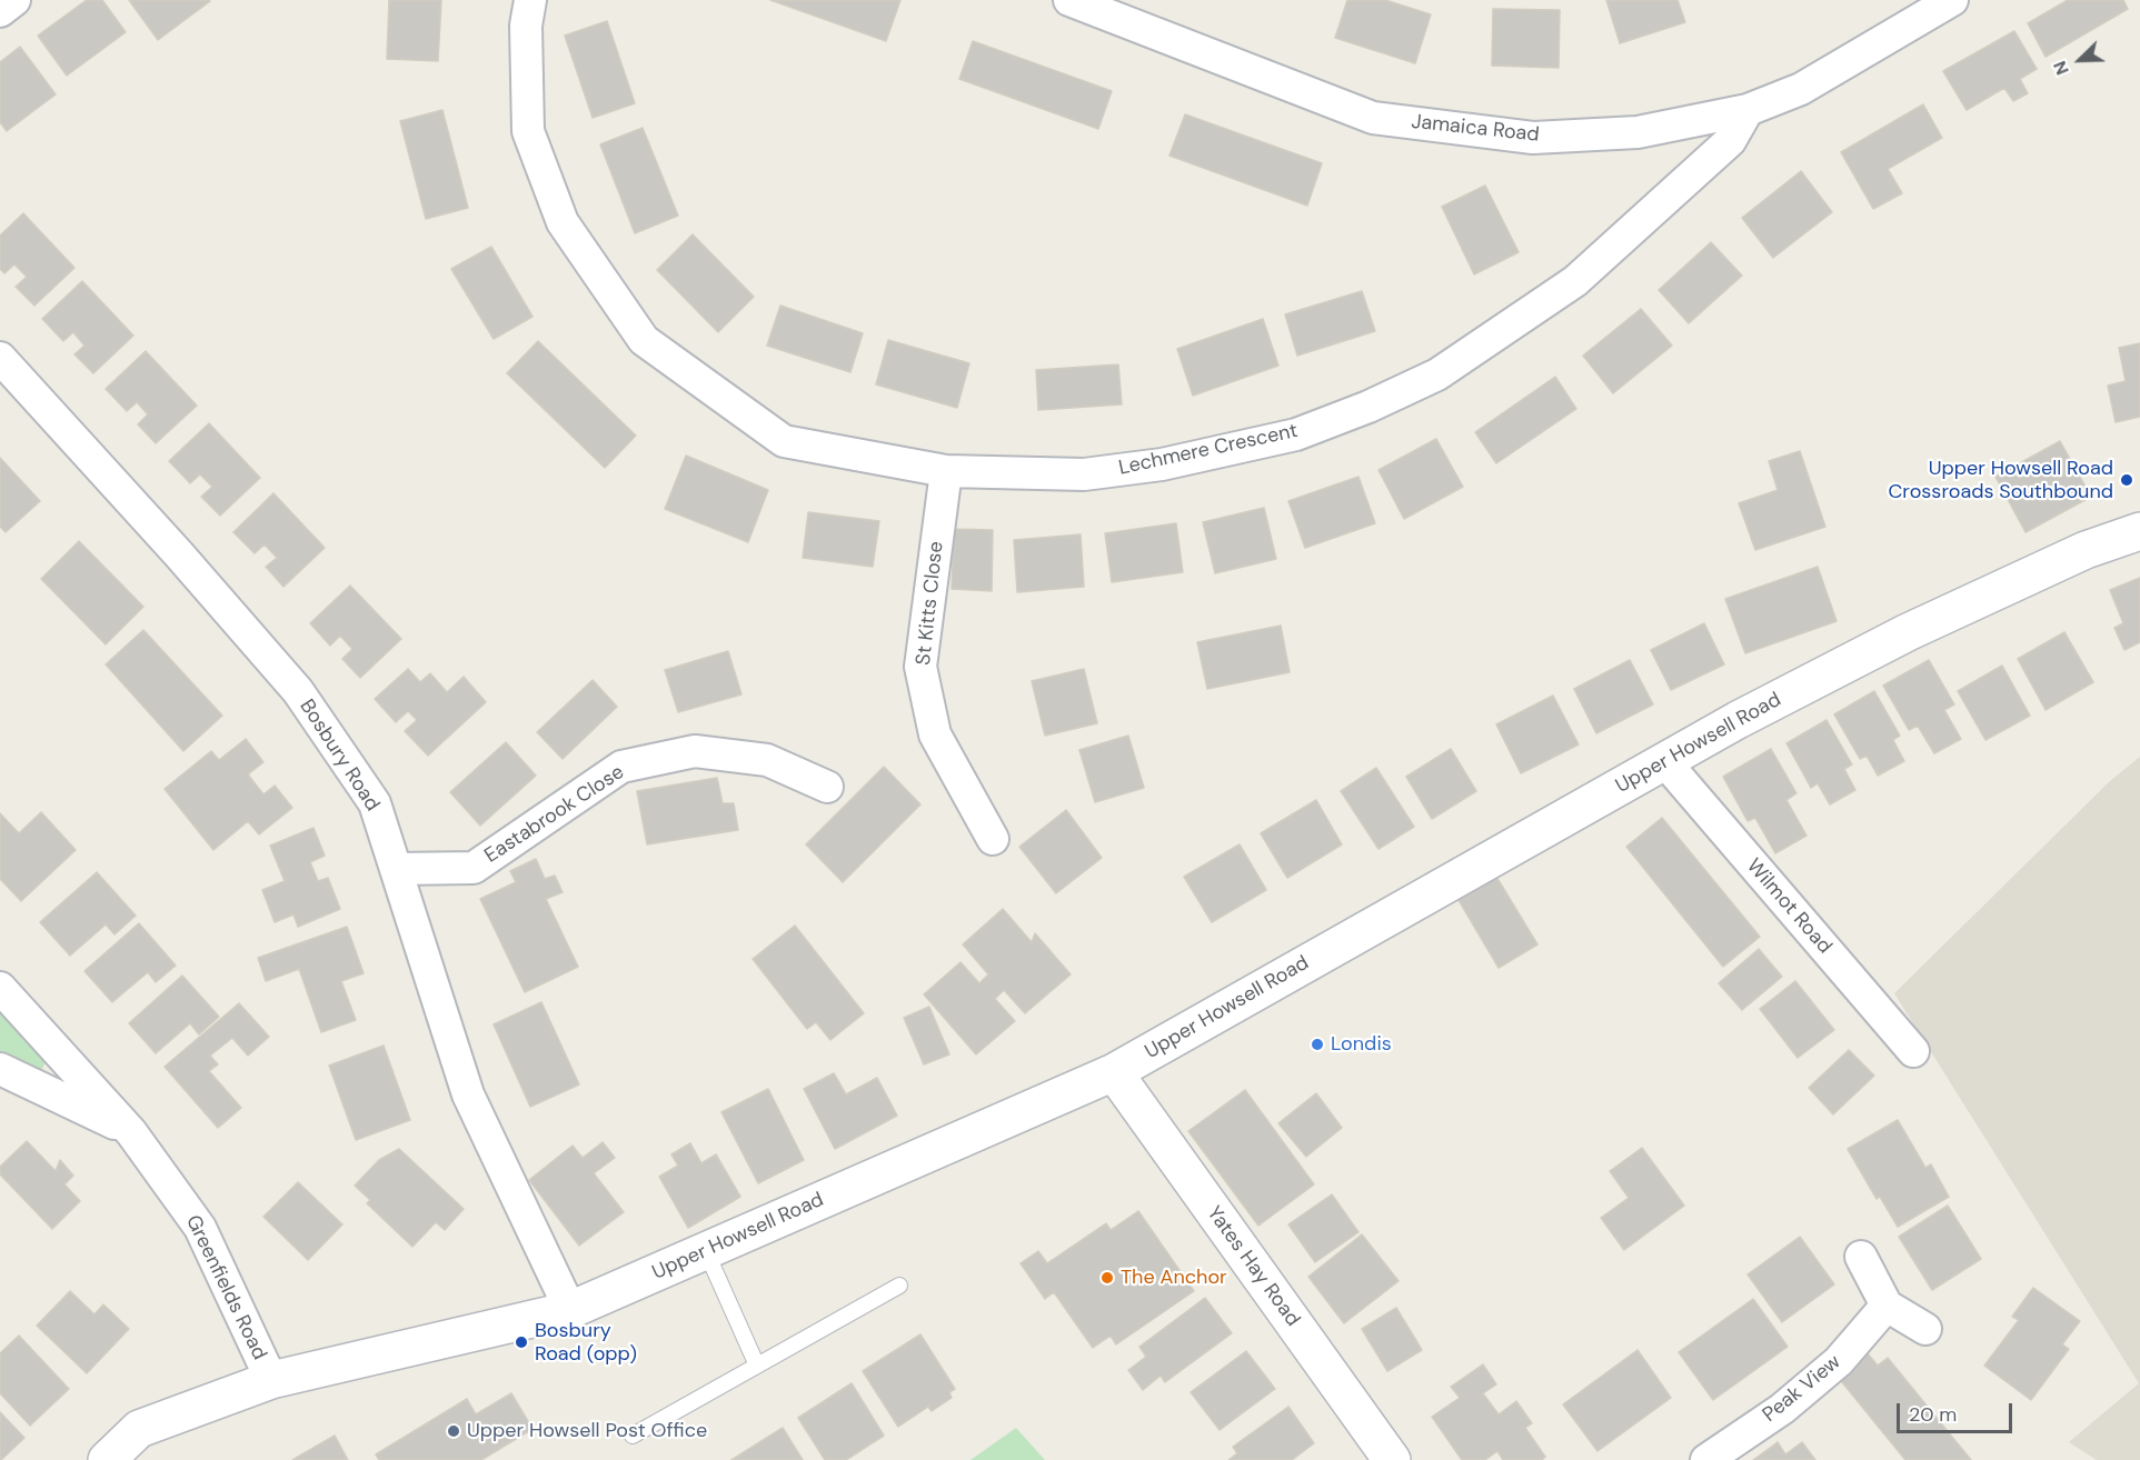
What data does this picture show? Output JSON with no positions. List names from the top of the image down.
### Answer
{
  "streets": {
    "street": [
      "Jamaica Road",
      "Lechmere Crescent",
      "St Kitts Close",
      "Upper Howsell Road",
      "Bosbury Road",
      "Eastabrook Close",
      "Wilmot Road",
      "Yates Hay Road",
      "Greenfields Road",
      "Peak View"
    ]
  },
  "crossings": [
    ["Jamaica Road", "Lechmere Crescent"],
    ["Lechmere Crescent", "St Kitts Close"],
    ["Upper Howsell Road", "Bosbury Road"],
    ["Upper Howsell Road", "Wilmot Road"],
    ["Upper Howsell Road", "Yates Hay Road"],
    ["Upper Howsell Road", "Greenfields Road"],
    ["Bosbury Road", "Eastabrook Close"]
  ],
  "places": [
    "Upper Howsell Road Crossroads Southbound",
    "Londis",
    "The Anchor",
    "Bosbury Road (opp)",
    "Upper Howsell Post Office"
  ],
  "scale_bar": "20 m",
  "north": "bottom left"
}
